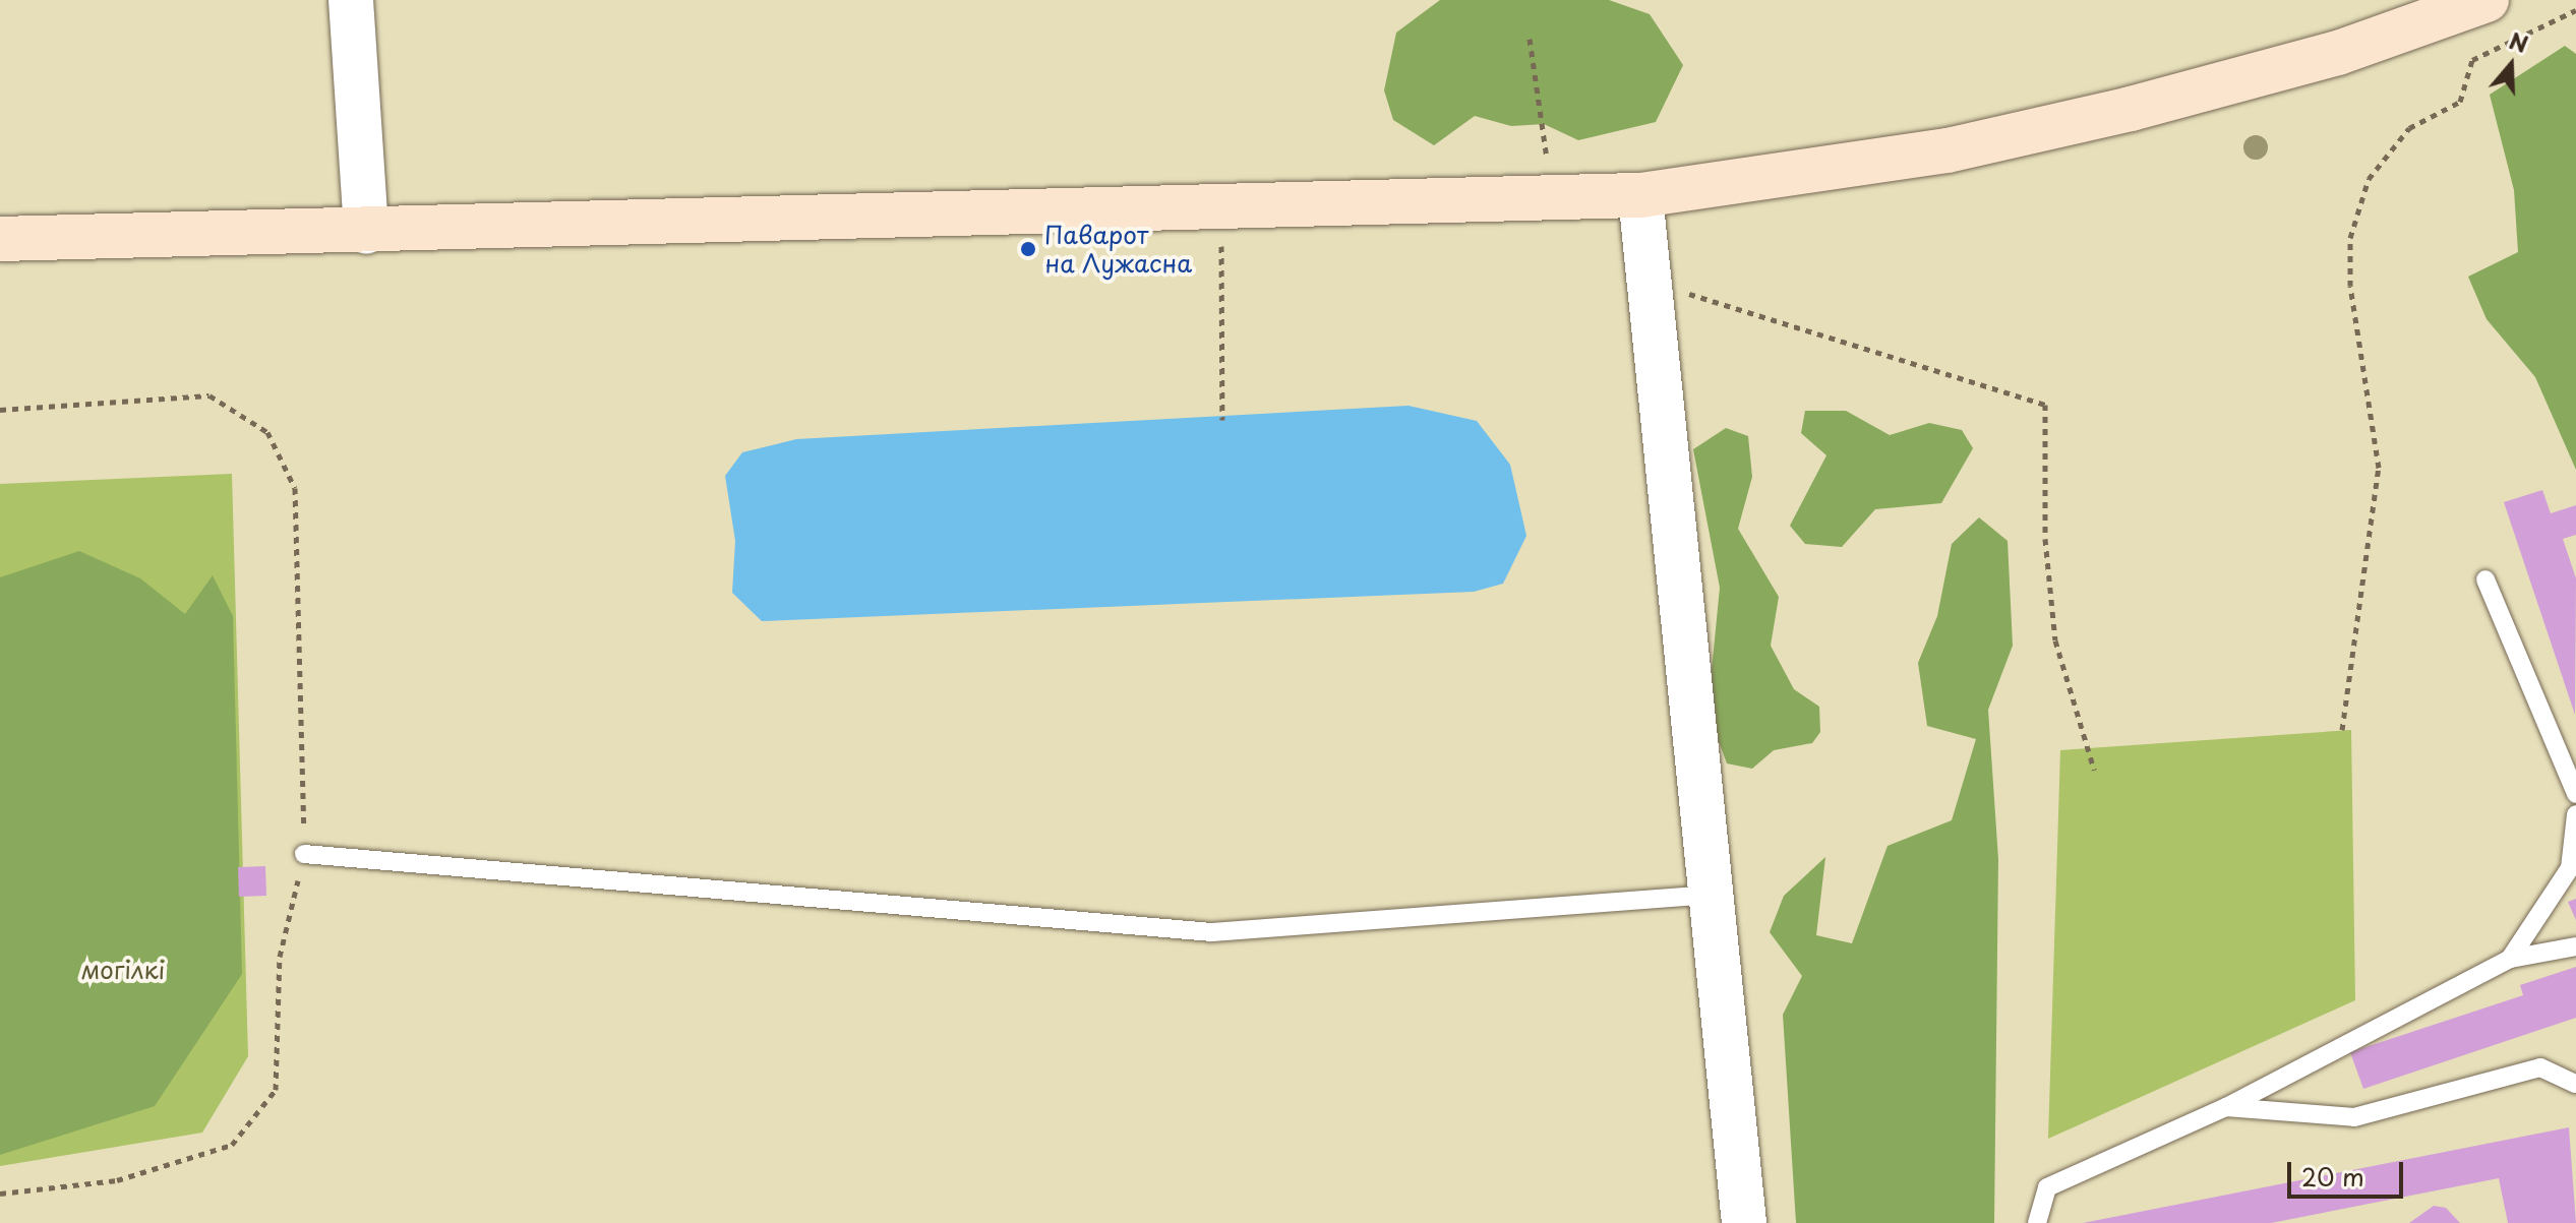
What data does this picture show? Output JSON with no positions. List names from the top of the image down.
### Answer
{
  "parks": ["могілкі"],
  "places": ["Паварот на Лужасна"],
  "scale_bar": "20 m",
  "north": "top"
}
